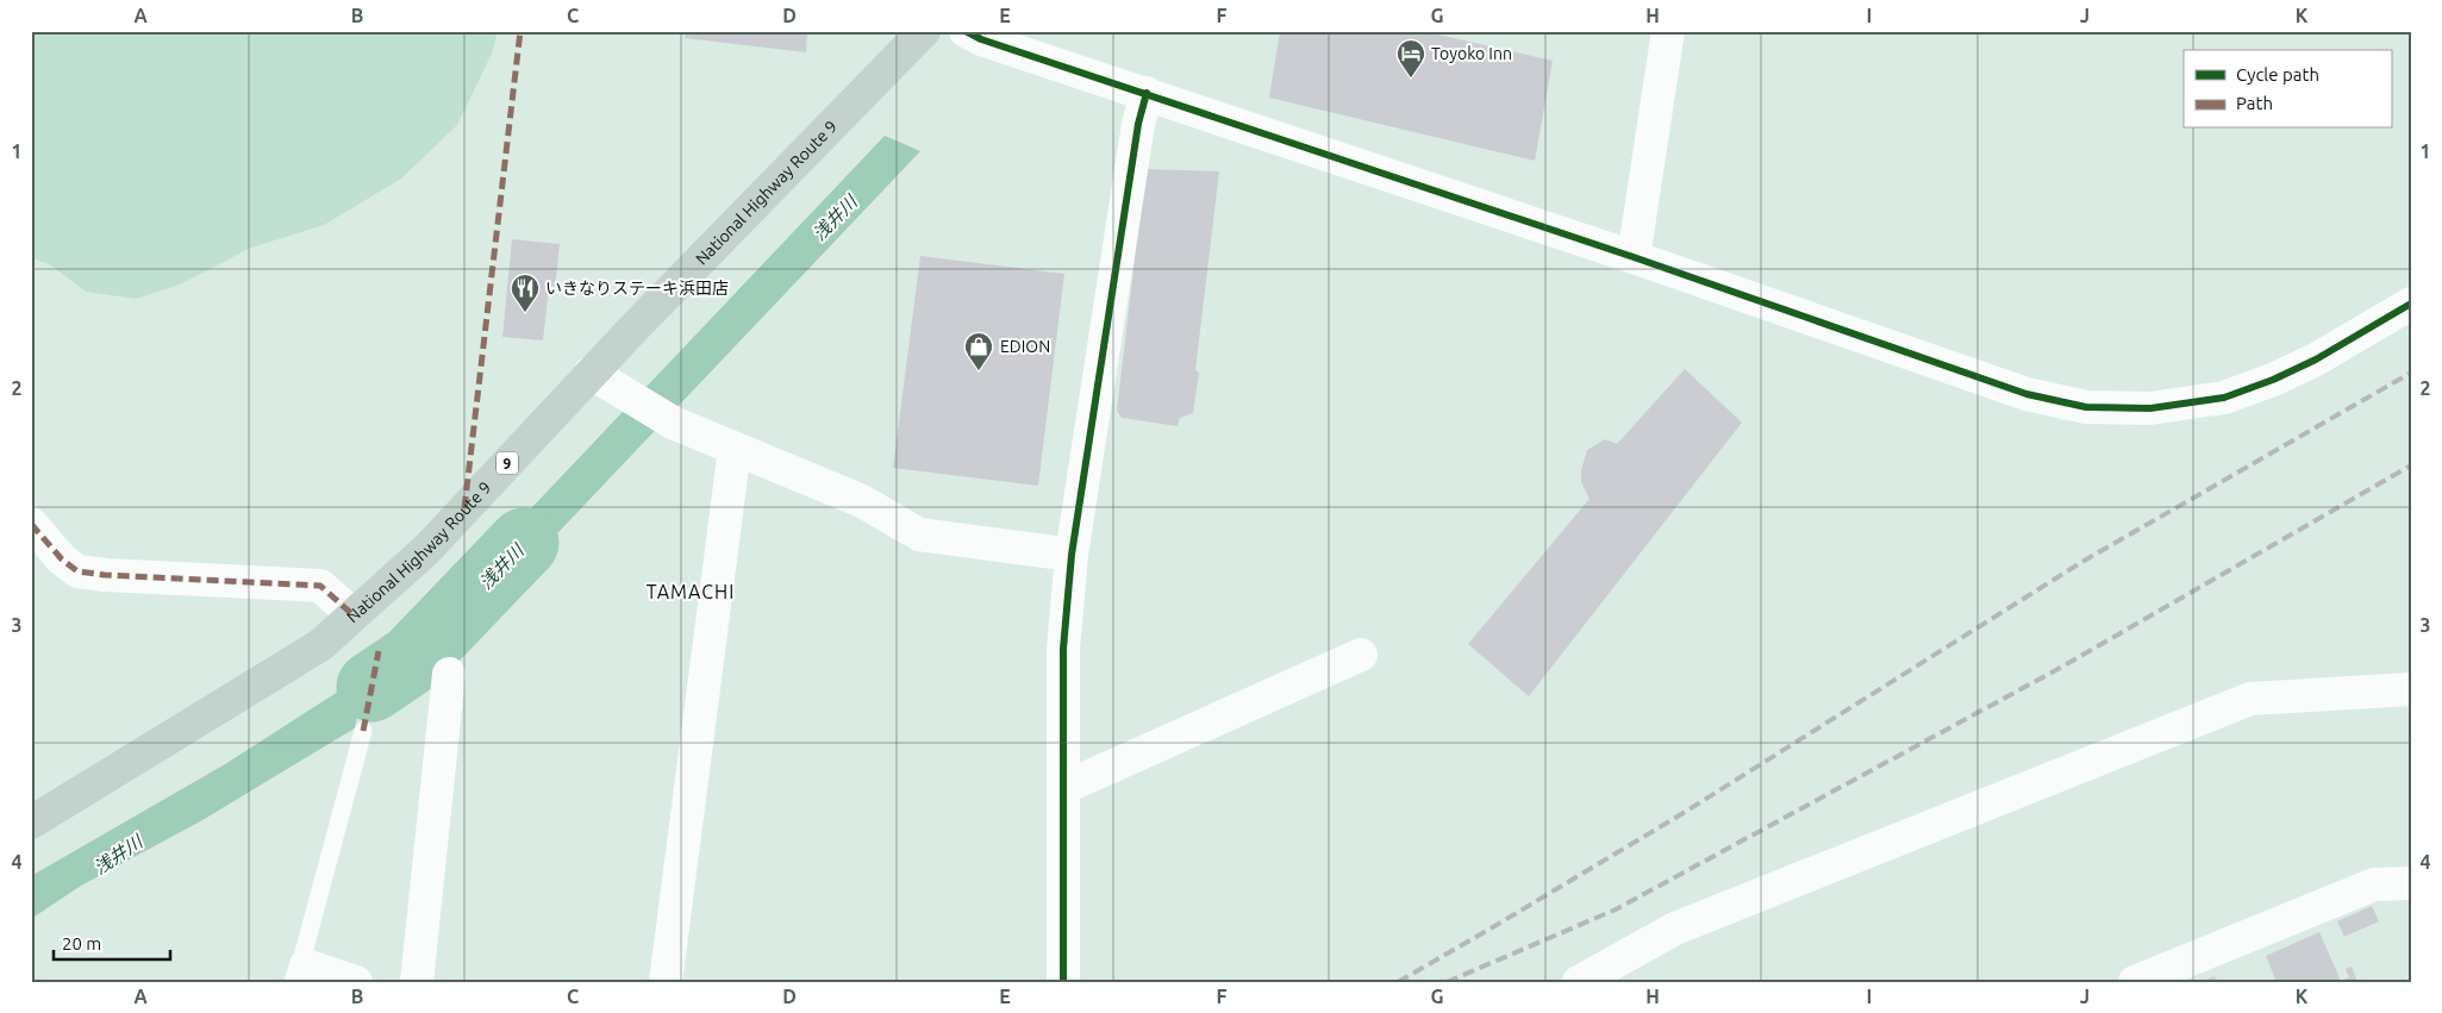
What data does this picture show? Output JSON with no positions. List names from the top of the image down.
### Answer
{
  "streets": {
    "highway": ["National Highway Route 9", "9"]
  },
  "districts": ["TAMACHI"],
  "water": ["浅井川"],
  "places": {
    "hotel": ["Toyoko Inn"],
    "restaurant": ["いきなりステーキ浜田店"],
    "shop": ["EDION"]
  },
  "legend": ["Cycle path", "Path"],
  "scale_bar": "20 m",
  "grid": {
    "columns": [
      "A",
      "B",
      "C",
      "D",
      "E",
      "F",
      "G",
      "H",
      "I",
      "J",
      "K"
    ],
    "rows": [
      "1",
      "2",
      "3",
      "4"
    ]
  }
}
